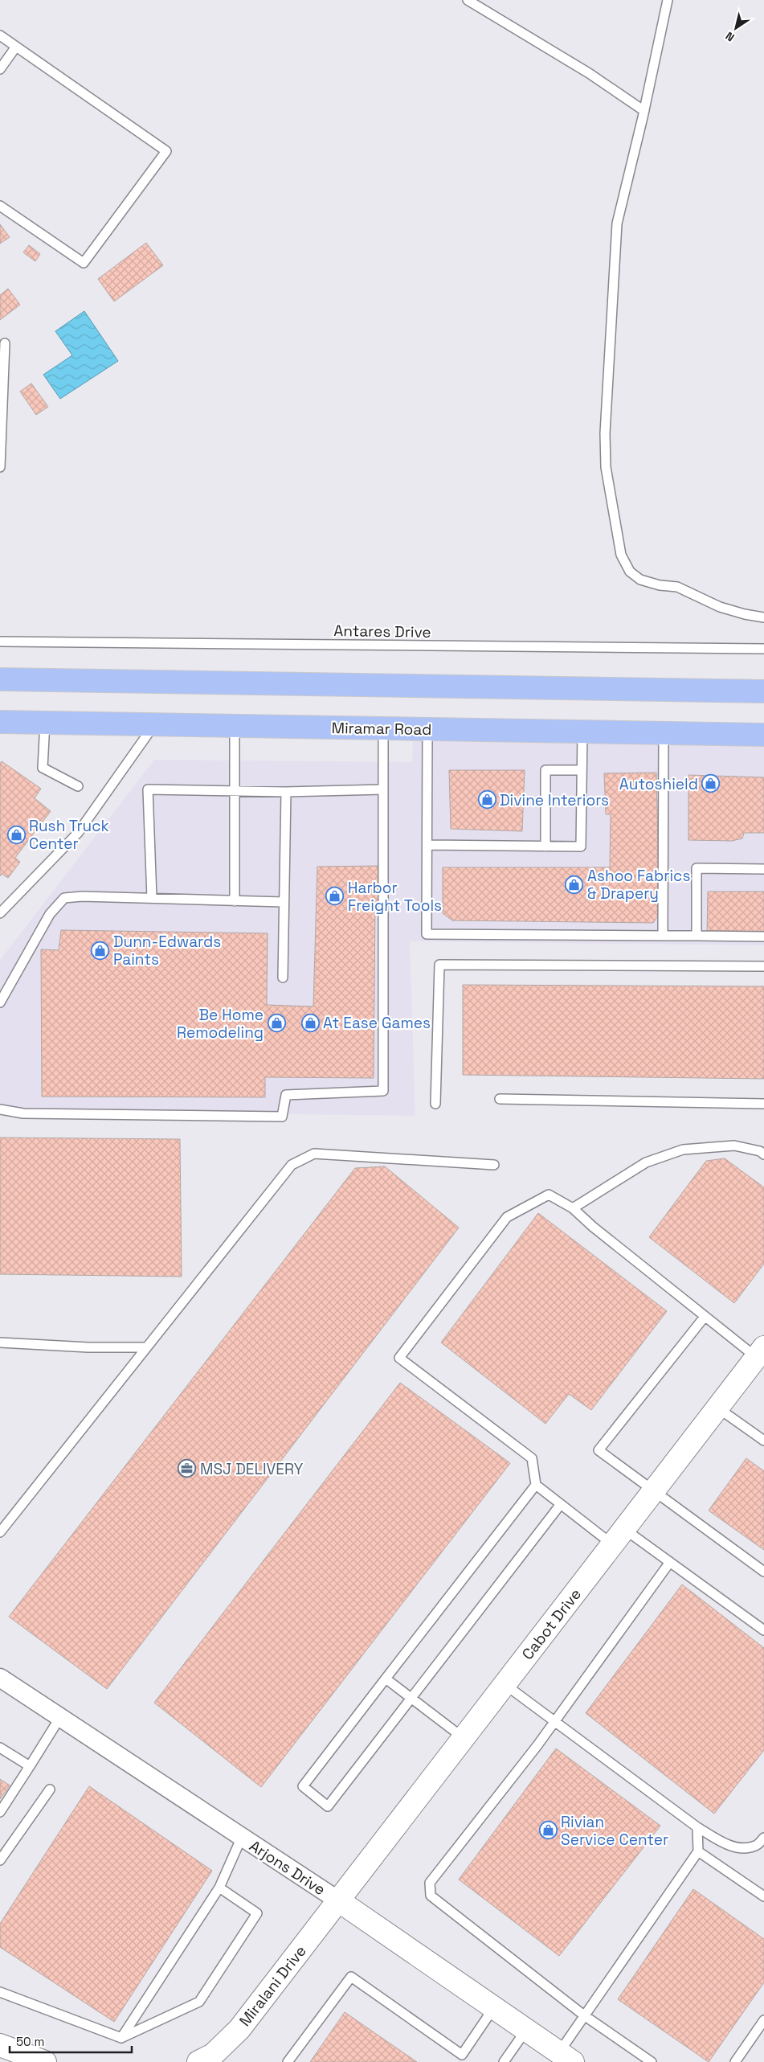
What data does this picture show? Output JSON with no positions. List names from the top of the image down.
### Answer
{
  "streets": {
    "main road": ["Miramar Road"],
    "street": ["Cabot Drive", "Arjons Drive", "Miralani Drive"],
    "lane": ["Antares Drive"]
  },
  "crossings": [
    ["Cabot Drive", "Arjons Drive"],
    ["Cabot Drive", "Miralani Drive"],
    ["Arjons Drive", "Miralani Drive"]
  ],
  "places": {
    "shop": [
      "Autoshield",
      "Divine Interiors",
      "Rush Truck Center",
      "Ashoo Fabrics & Drapery",
      "Harbor Freight Tools",
      "Dunn-Edwards Paints",
      "At Ease Games",
      "Be Home Remodeling",
      "Rivian Service Center"
    ],
    "office": ["MSJ DELIVERY"]
  },
  "scale_bar": "50 m",
  "north": "bottom left"
}
